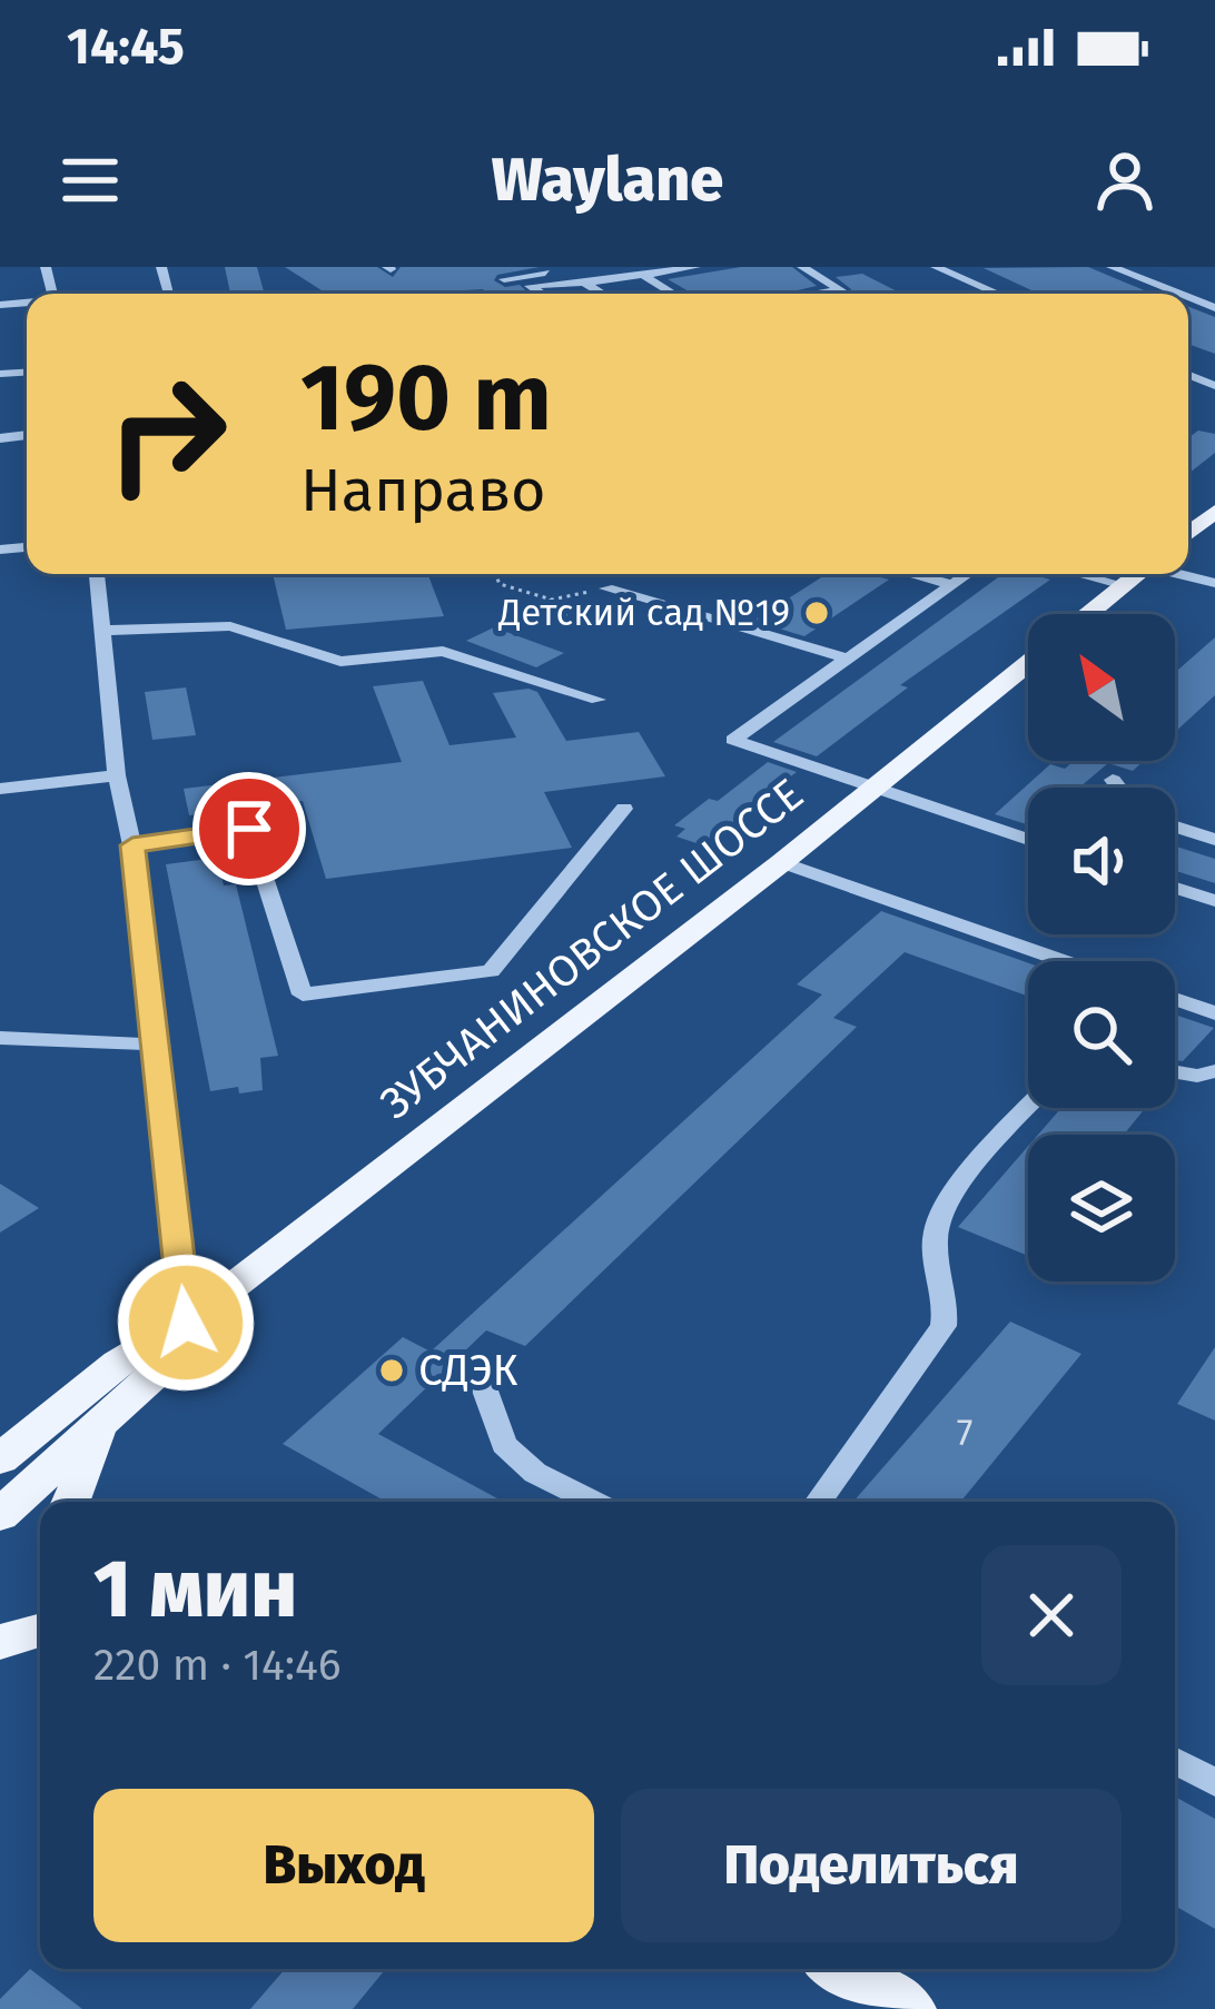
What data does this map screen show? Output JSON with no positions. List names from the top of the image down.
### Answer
{
  "streets": {
    "main road": ["ЗУБЧАНИНОВСКОЕ ШОССЕ"]
  },
  "places": ["Детский сад №19", "СДЭК"],
  "house_numbers": ["7"],
  "north": "top left",
  "page": {
    "status": "14:45",
    "header": "Waylane",
    "turn": ["190 m", "Направо"],
    "heading": ["1 мин", "220 m · 14:46"],
    "buttons": ["Выход", "Поделиться"]
  }
}
